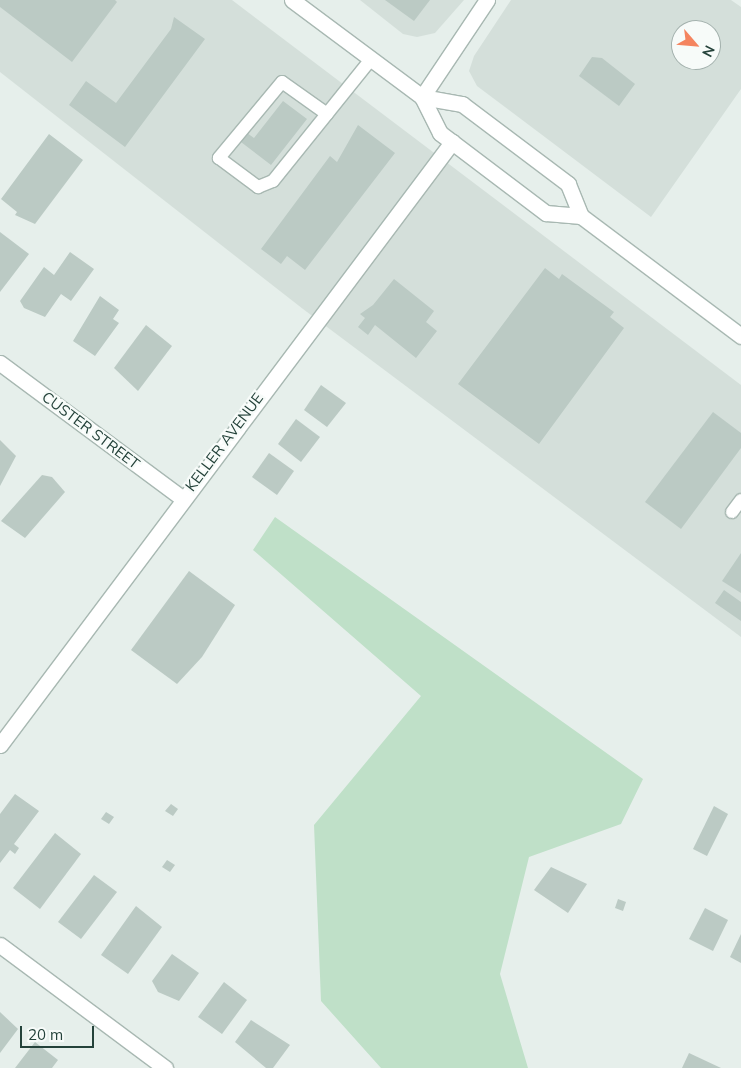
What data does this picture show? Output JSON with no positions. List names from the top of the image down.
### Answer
{
  "streets": {
    "street": ["CUSTER STREET", "KELLER AVENUE"]
  },
  "crossings": [
    ["CUSTER STREET", "KELLER AVENUE"]
  ],
  "scale_bar": "20 m",
  "north": "bottom right"
}
